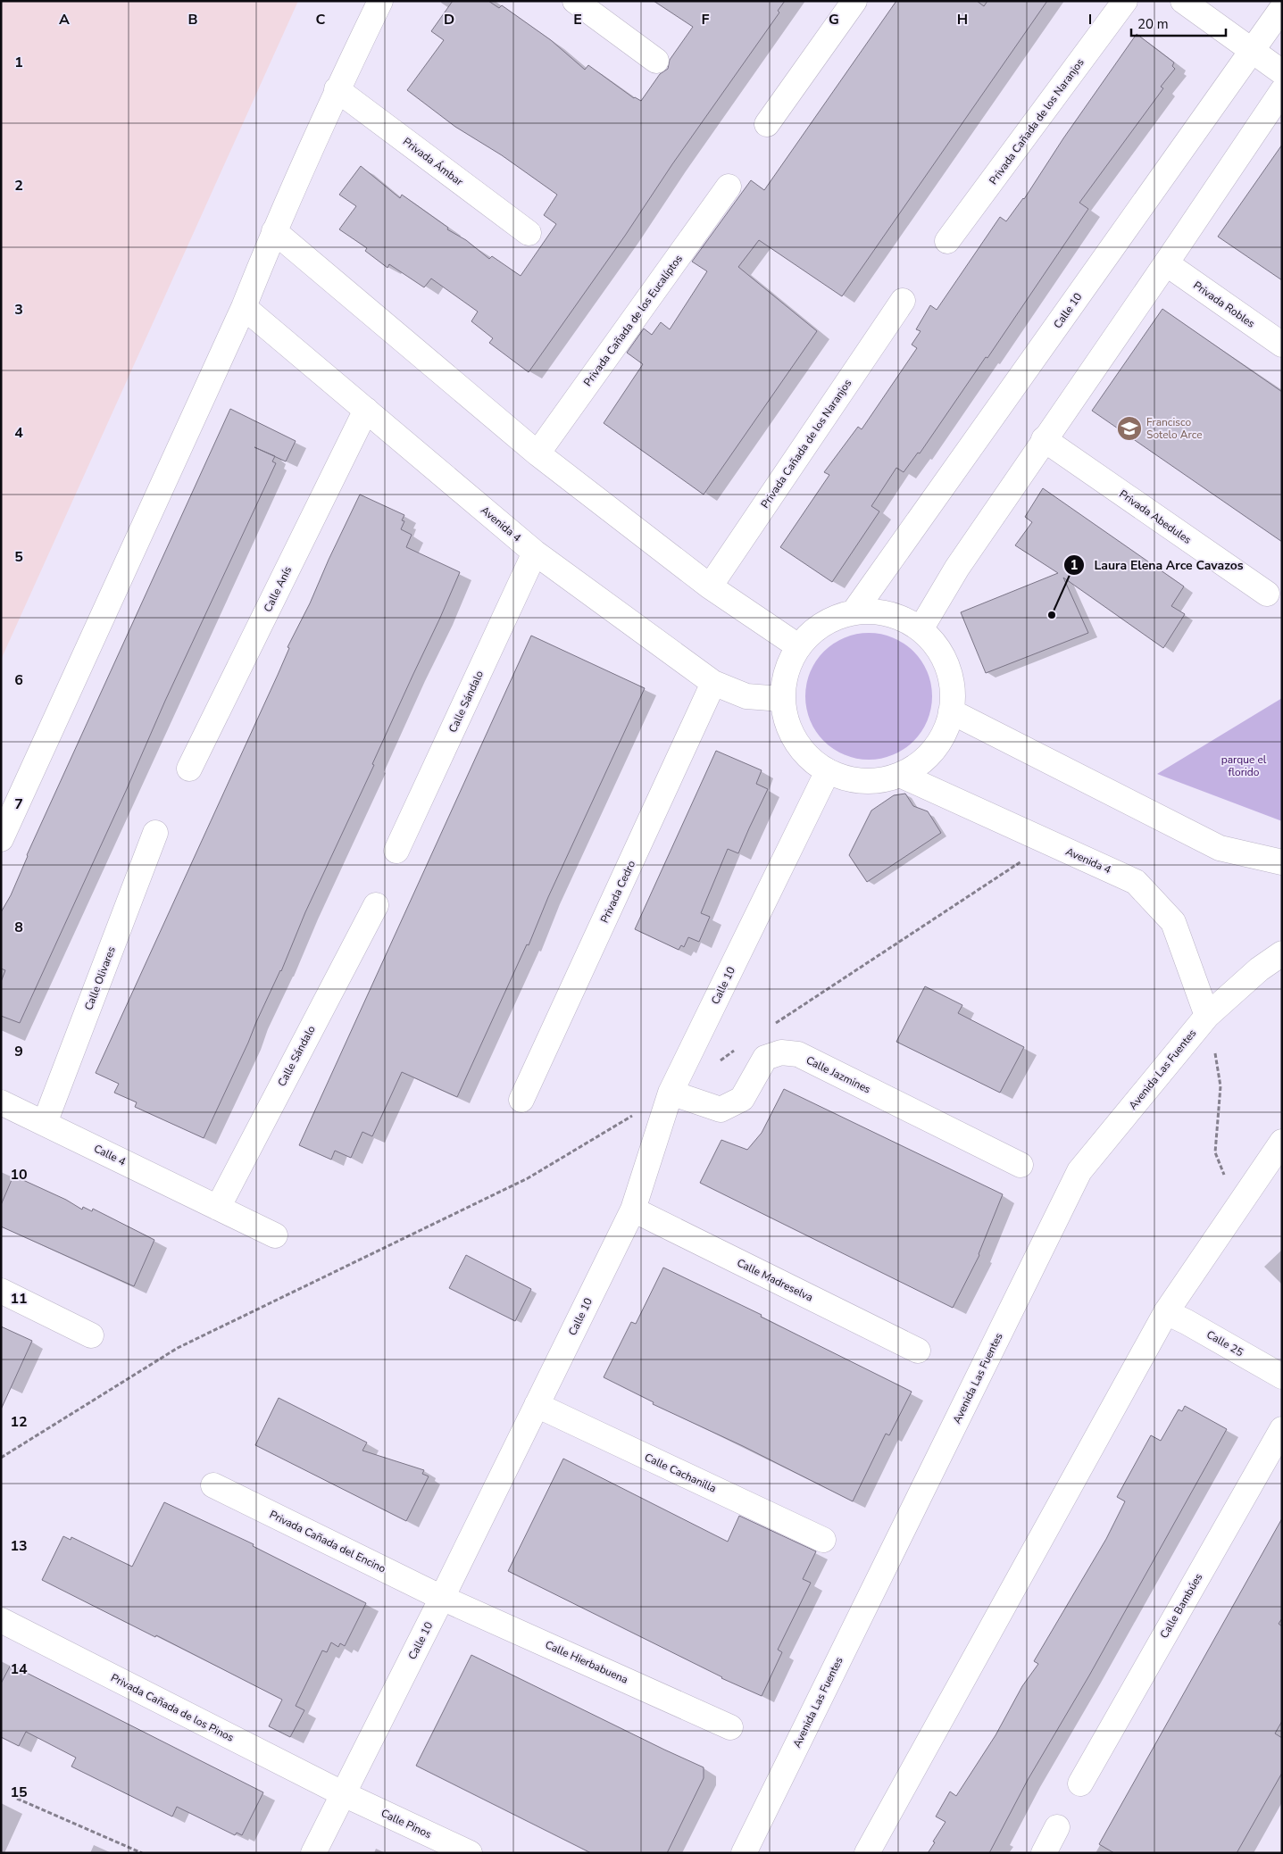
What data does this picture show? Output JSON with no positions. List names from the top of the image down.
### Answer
{
  "streets": {
    "street": [
      "Privada Cañada de los Naranjos",
      "Privada Ámbar",
      "Privada Robles",
      "Calle 10",
      "Privada Cañada de los Eucalíptos",
      "Privada Abedules",
      "Avenida 4",
      "Calle Anís",
      "Calle Sándalo",
      "Privada Cedro",
      "Calle Olivares",
      "Avenida Las Fuentes",
      "Calle Jazmines",
      "Calle 4",
      "Calle Madreselva",
      "Calle 25",
      "Calle Cachanilla",
      "Privada Cañada del Encino",
      "Calle Bambúes",
      "Calle Hierbabuena",
      "Privada Cañada de los Pinos",
      "Calle Pinos"
    ]
  },
  "crossings": [
    ["Calle 10", "Calle Jazmines"],
    ["Calle 10", "Calle Madreselva"],
    ["Calle 10", "Calle Cachanilla"],
    ["Calle 10", "Privada Cañada del Encino"],
    ["Calle 10", "Calle Hierbabuena"],
    ["Calle 10", "Privada Cañada de los Pinos"],
    ["Calle 10", "Calle Pinos"],
    ["Avenida 4", "Calle Anís"],
    ["Avenida 4", "Calle Sándalo"],
    ["Avenida 4", "Privada Cedro"],
    ["Avenida 4", "Avenida Las Fuentes"],
    ["Calle Sándalo", "Calle 4"],
    ["Calle Olivares", "Calle 4"],
    ["Privada Cañada del Encino", "Calle Hierbabuena"],
    ["Privada Cañada de los Pinos", "Calle Pinos"]
  ],
  "parks": ["parque el florido"],
  "places": {
    "school or university": ["Francisco Sotelo Arce"],
    "other": ["Laura Elena Arce Cavazos"]
  },
  "scale_bar": "20 m",
  "grid": {
    "columns": [
      "A",
      "B",
      "C",
      "D",
      "E",
      "F",
      "G",
      "H",
      "I"
    ],
    "rows": [
      "1",
      "2",
      "3",
      "4",
      "5",
      "6",
      "7",
      "8",
      "9",
      "10",
      "11",
      "12",
      "13",
      "14",
      "15"
    ]
  }
}
